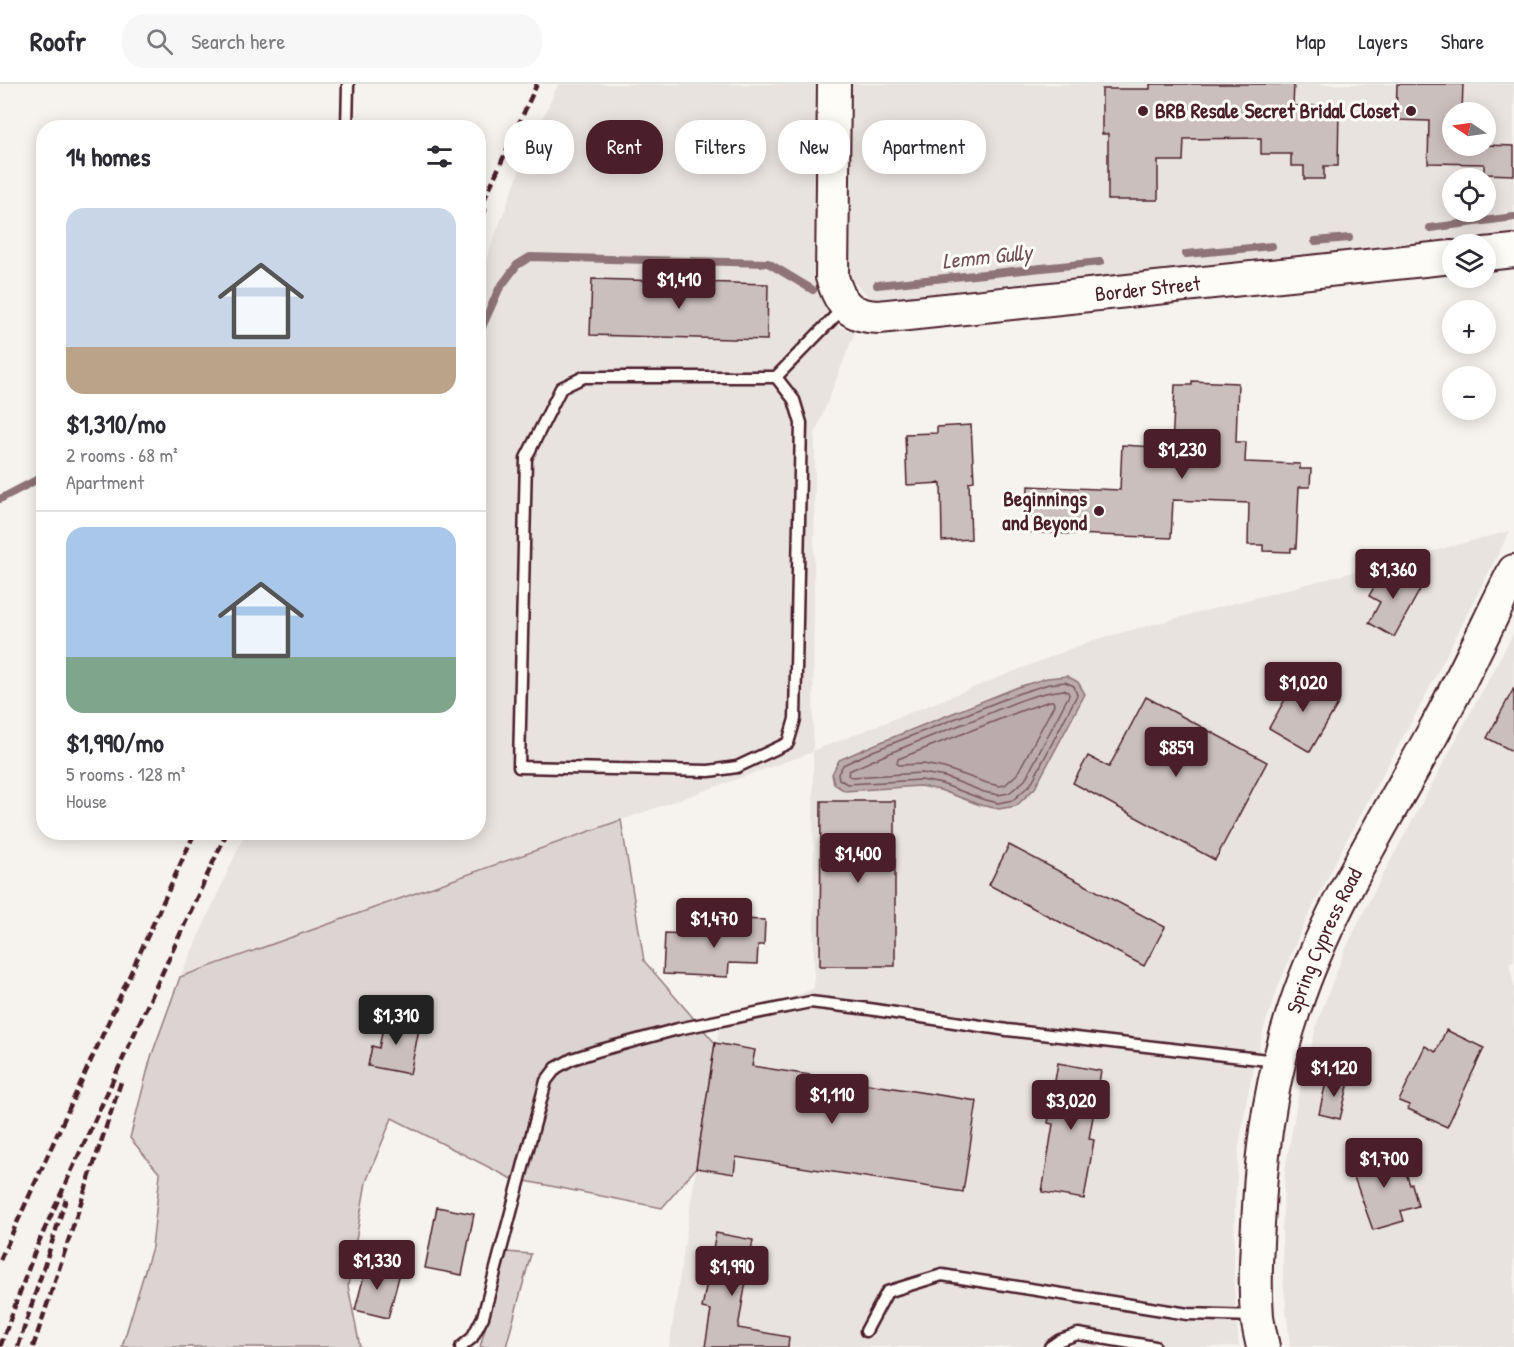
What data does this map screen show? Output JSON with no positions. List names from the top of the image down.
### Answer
{
  "streets": {
    "street": ["Border Street", "Spring Cypress Road"]
  },
  "water": ["Lemm Gully"],
  "places": ["BRB Resale", "Secret Bridal Closet", "Beginnings and Beyond"],
  "north": "left",
  "page": {
    "header": "Roofr",
    "search": "Search here",
    "nav": ["Map", "Layers", "Share"],
    "map_buttons": ["+", "−"],
    "chip": [
      "Buy",
      "Rent",
      "Filters",
      "New",
      "Apartment"
    ],
    "heading": "14 homes",
    "list": [
      {
        "name": "$1,310/mo",
        "note": "2 rooms · 68 m² · Apartment"
      },
      {
        "name": "$1,990/mo",
        "note": "5 rooms · 128 m² · House"
      }
    ],
    "price": [
      "$1,410",
      "$1,230",
      "$1,360",
      "$1,020",
      "$859",
      "$1,400",
      "$1,470",
      "$1,310",
      "$1,120",
      "$1,110",
      "$3,020",
      "$1,700",
      "$1,330",
      "$1,990"
    ]
  }
}
